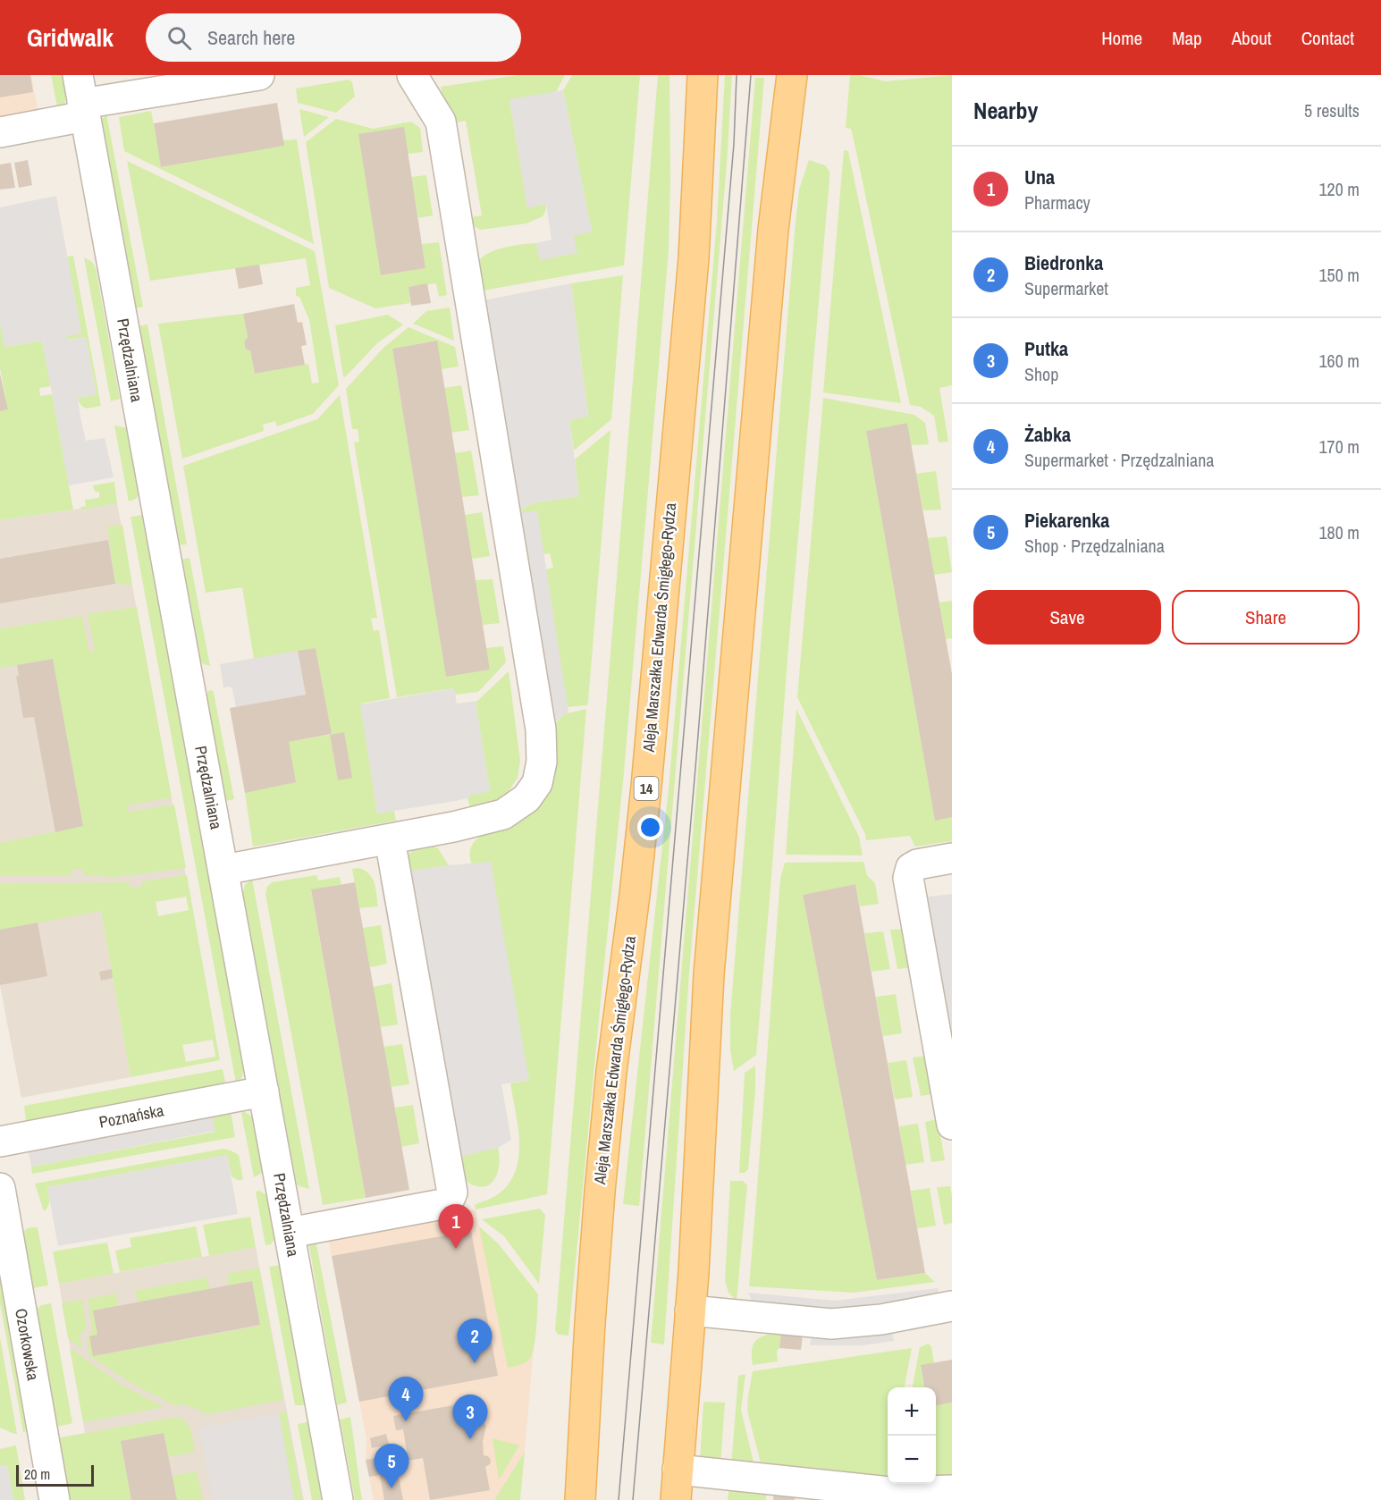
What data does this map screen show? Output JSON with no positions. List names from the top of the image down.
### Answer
{
  "streets": {
    "main road": ["Aleja Marszałka Edwarda Śmigłego-Rydza", "14"],
    "street": ["Przędzalniana", "Poznańska", "Ozorkowska"]
  },
  "crossings": [
    ["Przędzalniana", "Poznańska"]
  ],
  "scale_bar": "20 m",
  "page": {
    "header": "Gridwalk",
    "search": "Search here",
    "nav": [
      "Home",
      "Map",
      "About",
      "Contact"
    ],
    "heading": ["Nearby", "5 results"],
    "list": [
      {
        "mark": "1",
        "name": "Una",
        "note": "Pharmacy",
        "value": "120 m"
      },
      {
        "mark": "2",
        "name": "Biedronka",
        "note": "Supermarket",
        "value": "150 m"
      },
      {
        "mark": "3",
        "name": "Putka",
        "note": "Shop",
        "value": "160 m"
      },
      {
        "mark": "4",
        "name": "Żabka",
        "note": "Supermarket · Przędzalniana",
        "value": "170 m"
      },
      {
        "mark": "5",
        "name": "Piekarenka",
        "note": "Shop · Przędzalniana",
        "value": "180 m"
      }
    ],
    "buttons": ["Save", "Share"],
    "pins": [
      "1",
      "2",
      "4",
      "3",
      "5"
    ],
    "map_buttons": ["+", "−"],
    "scale": "20 m"
  }
}
